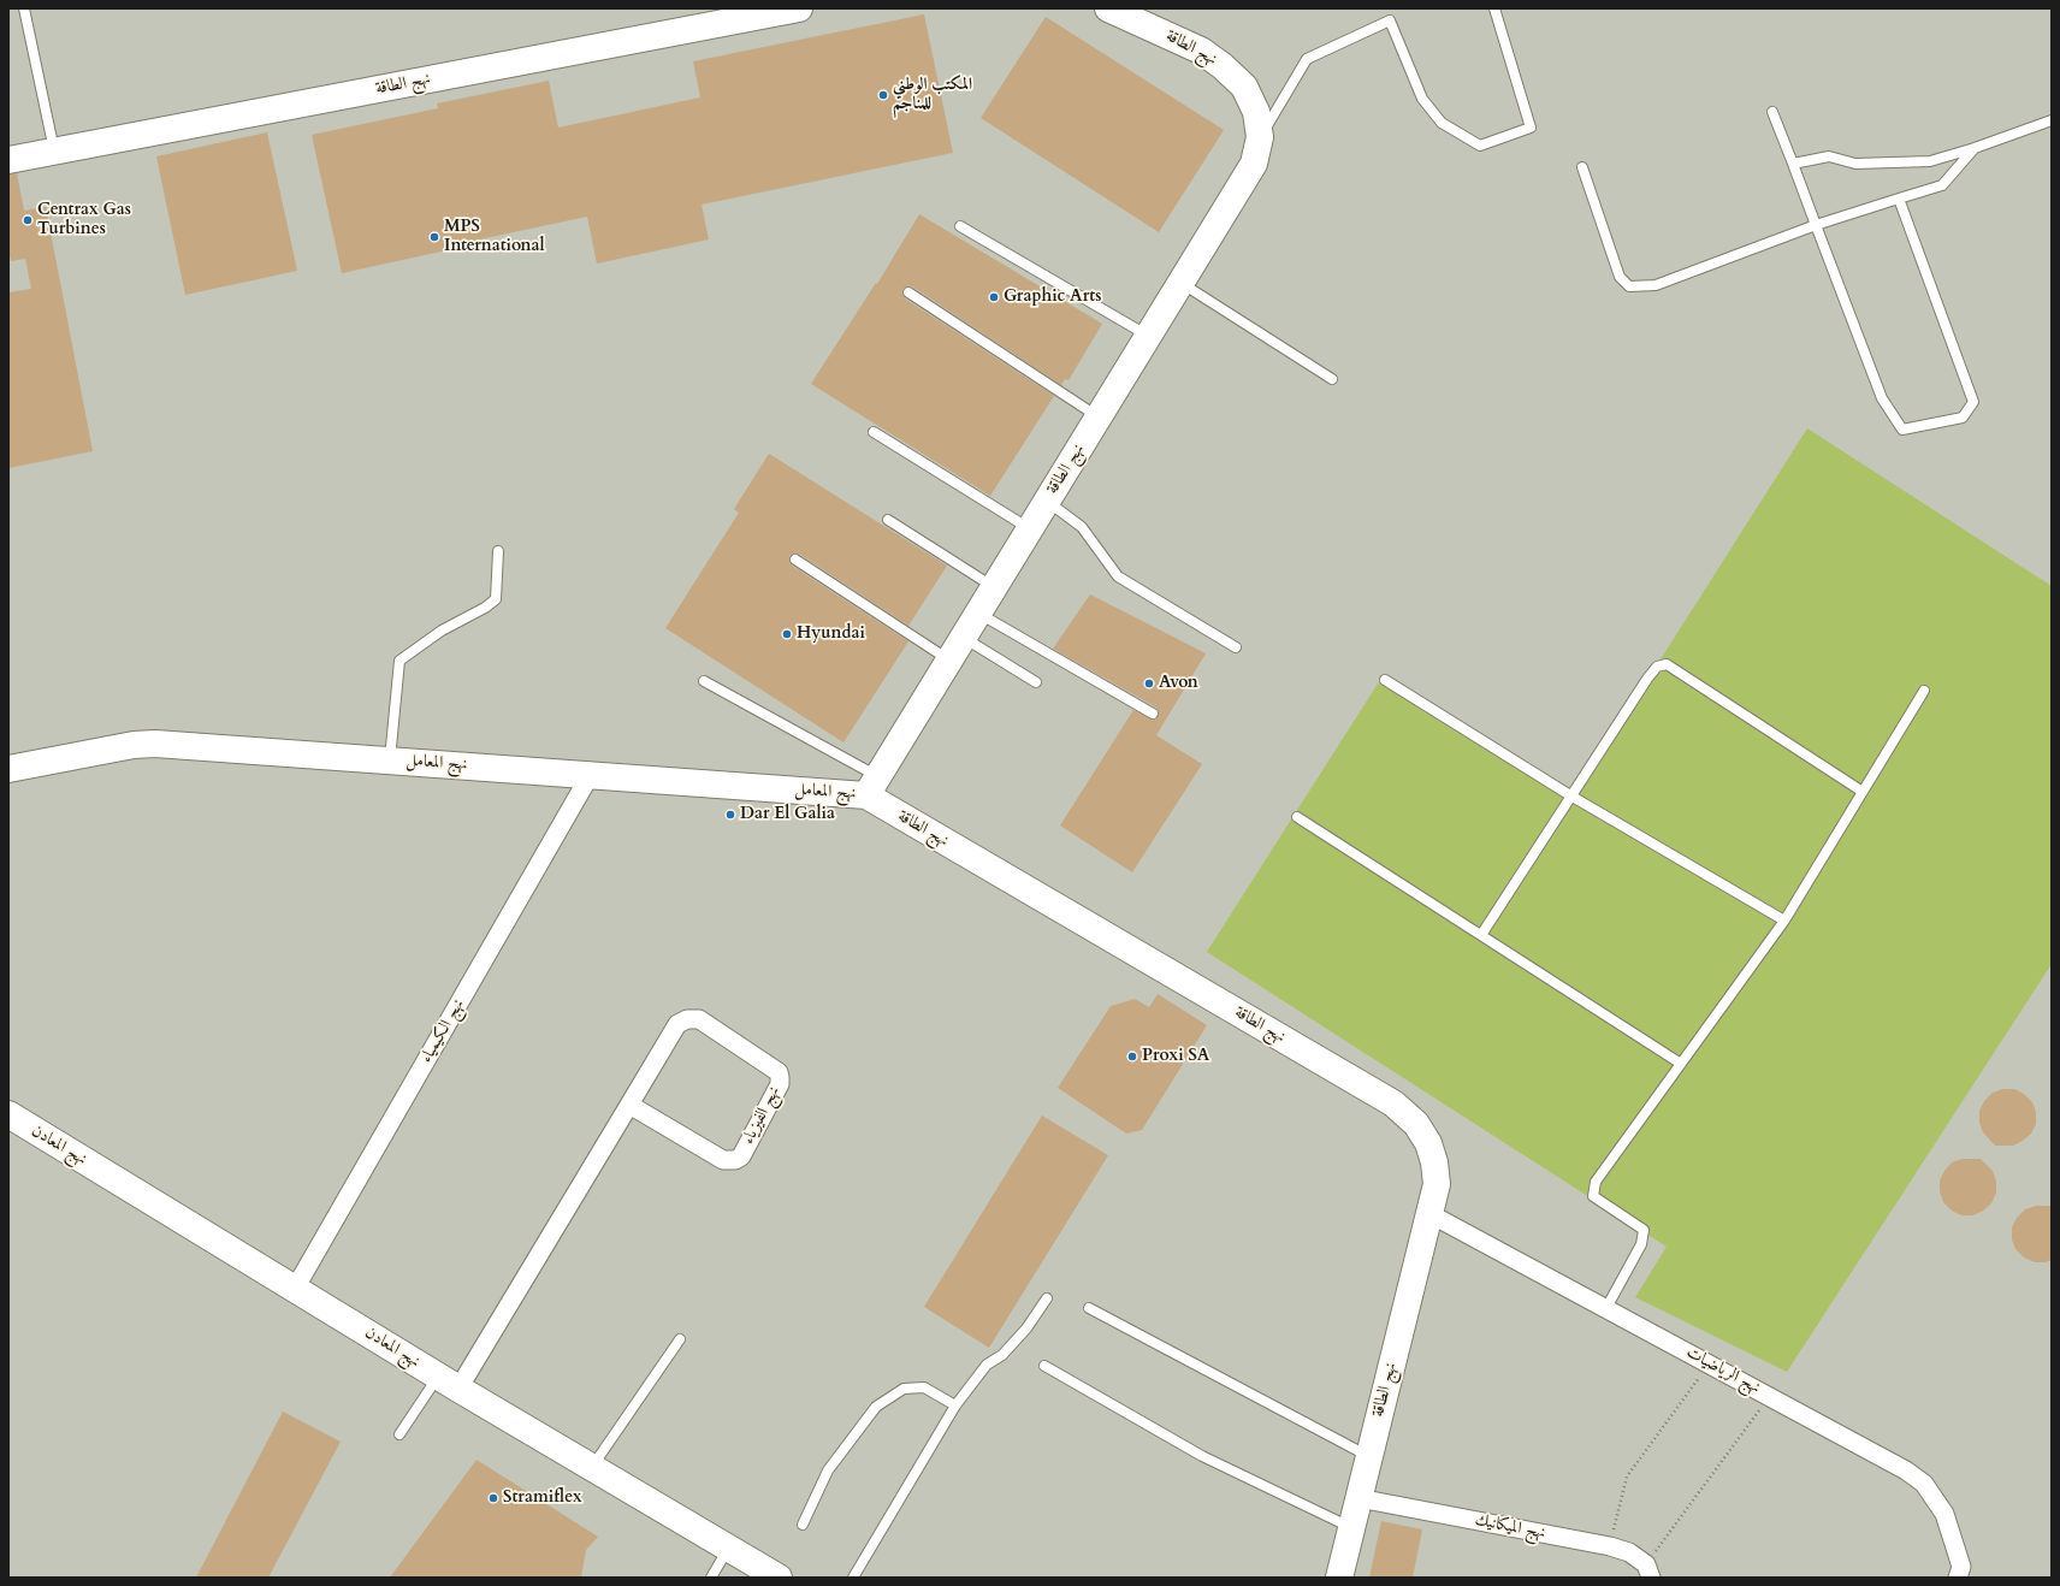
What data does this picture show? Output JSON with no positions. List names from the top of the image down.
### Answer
{
  "streets": {
    "street": [
      "نهج الطاقة",
      "نهج المعامل",
      "نهج الكيمياء",
      "نهج الفيزياء",
      "نهج المعادن",
      "نهج الرياضيات",
      "نهج الميكانيك"
    ]
  },
  "crossings": [
    ["نهج الطاقة", "نهج المعامل"],
    ["نهج الطاقة", "نهج الرياضيات"],
    ["نهج الطاقة", "نهج الميكانيك"],
    ["نهج المعامل", "نهج الكيمياء"],
    ["نهج الكيمياء", "نهج المعادن"],
    ["نهج الفيزياء", "نهج المعادن"]
  ],
  "places": [
    "المكتب الوطني للمناجم",
    "Centrax Gas Turbines",
    "MPS International",
    "Graphic Arts",
    "Hyundai",
    "Avon",
    "Dar El Galia",
    "Proxi SA",
    "Stramiflex"
  ]
}
